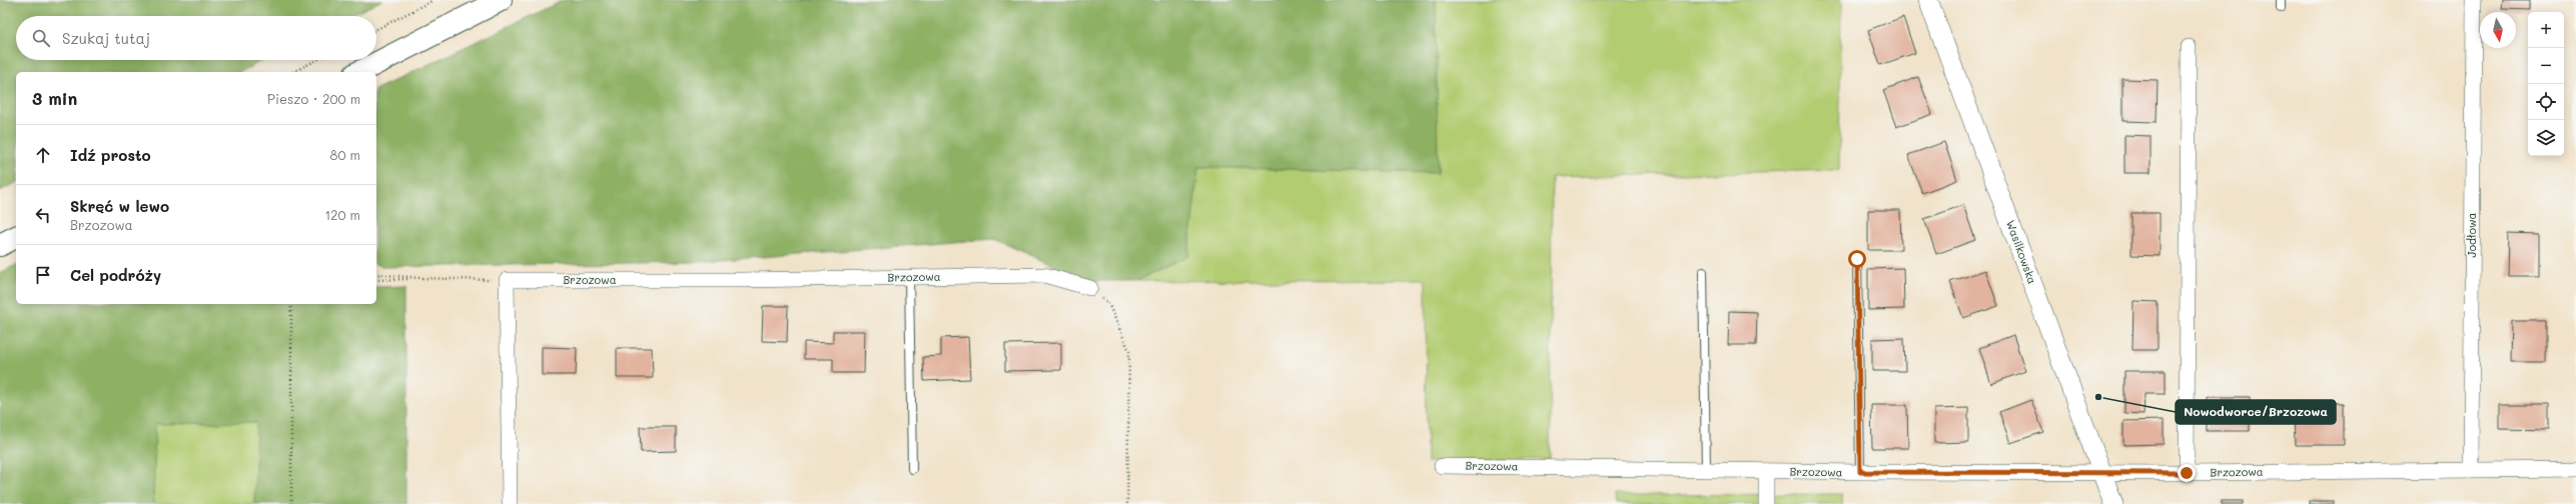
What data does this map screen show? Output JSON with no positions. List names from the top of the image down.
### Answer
{
  "streets": {
    "street": ["Jodłowa", "Wasilkowska", "Brzozowa"]
  },
  "crossings": [
    ["Jodłowa", "Brzozowa"],
    ["Wasilkowska", "Brzozowa"]
  ],
  "places": ["Nowodworce/Brzozowa"],
  "north": "bottom",
  "page": {
    "map_buttons": ["+", "−"],
    "search": "Szukaj tutaj",
    "heading": ["3 min", "Pieszo · 200 m"],
    "list": [
      ["Idź prosto", "80 m"],
      ["Skręć w lewo", "Brzozowa", "120 m"],
      "Cel podróży"
    ]
  }
}
